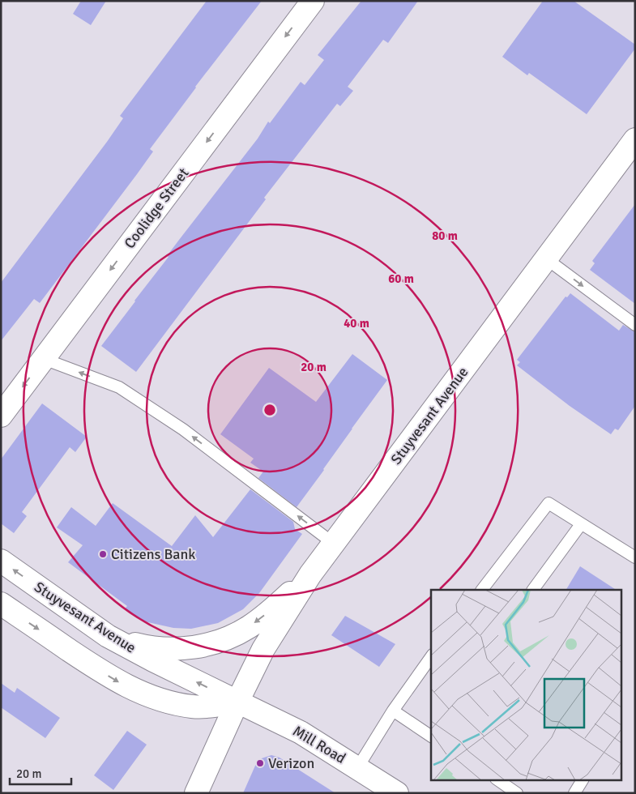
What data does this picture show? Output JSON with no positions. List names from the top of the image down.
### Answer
{
  "streets": {
    "main road": ["Coolidge Street", "Stuyvesant Avenue", "Mill Road"]
  },
  "crossings": [
    ["Stuyvesant Avenue", "Mill Road"]
  ],
  "one_way": ["Coolidge Street"],
  "places": ["Citizens Bank", "Verizon"],
  "scale_bar": "20 m",
  "rings": [
    "80 m",
    "60 m",
    "40 m",
    "20 m"
  ]
}
